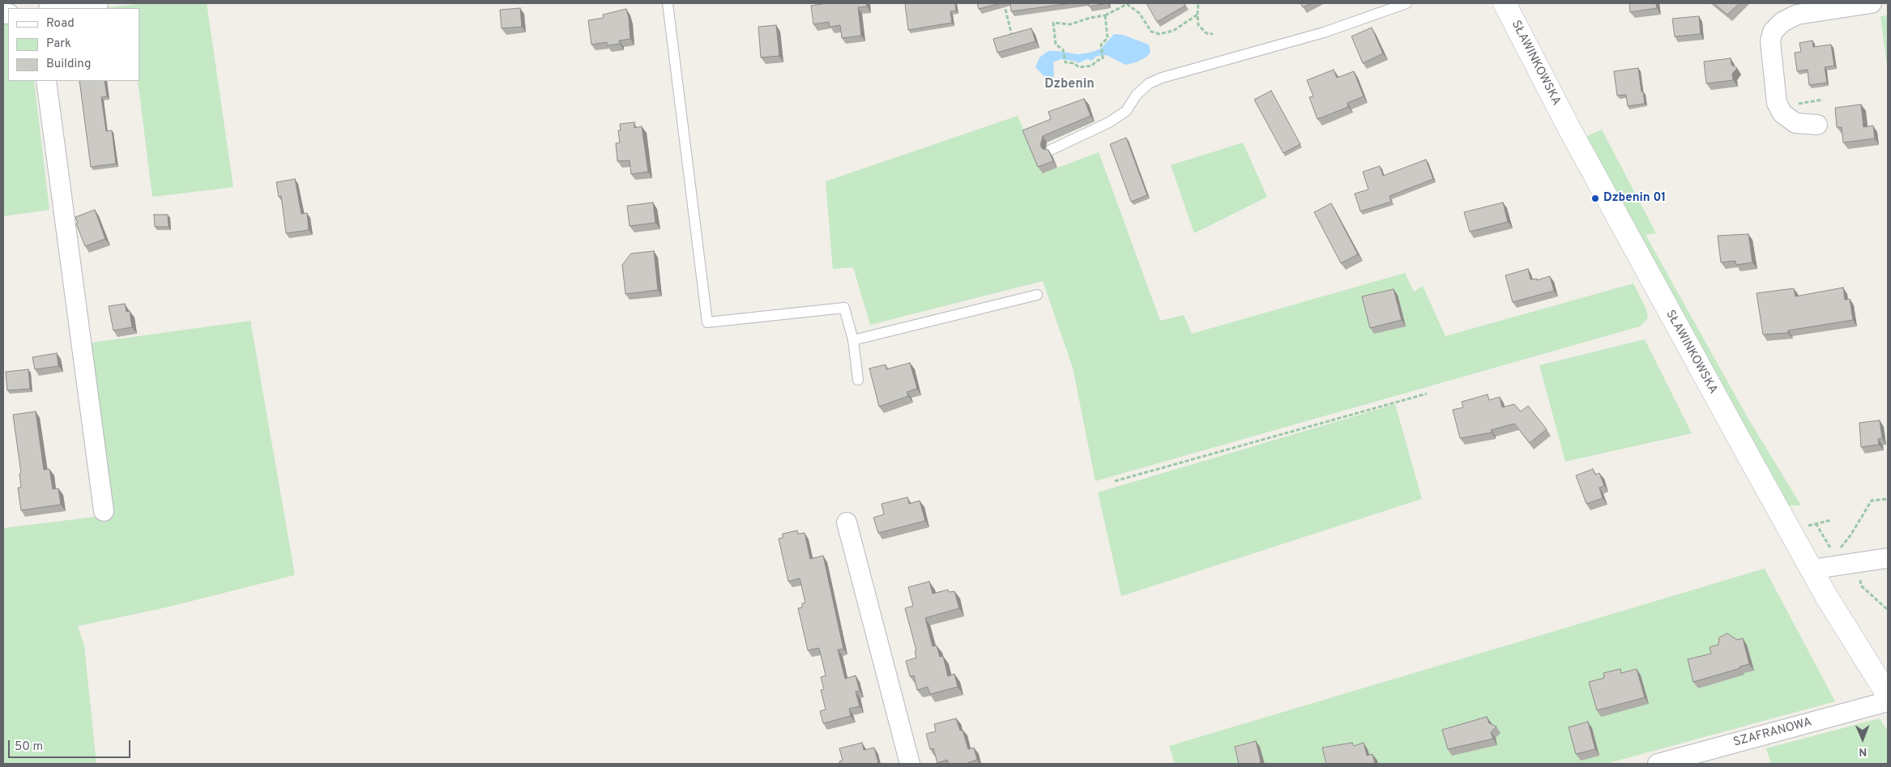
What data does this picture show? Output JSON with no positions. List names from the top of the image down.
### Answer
{
  "streets": {
    "street": ["SŁAWINKOWSKA", "SZAFRANOWA"]
  },
  "districts": ["Dzbenin"],
  "places": ["Dzbenin 01"],
  "legend": ["Road", "Park", "Building"],
  "scale_bar": "50 m",
  "north": "bottom"
}
